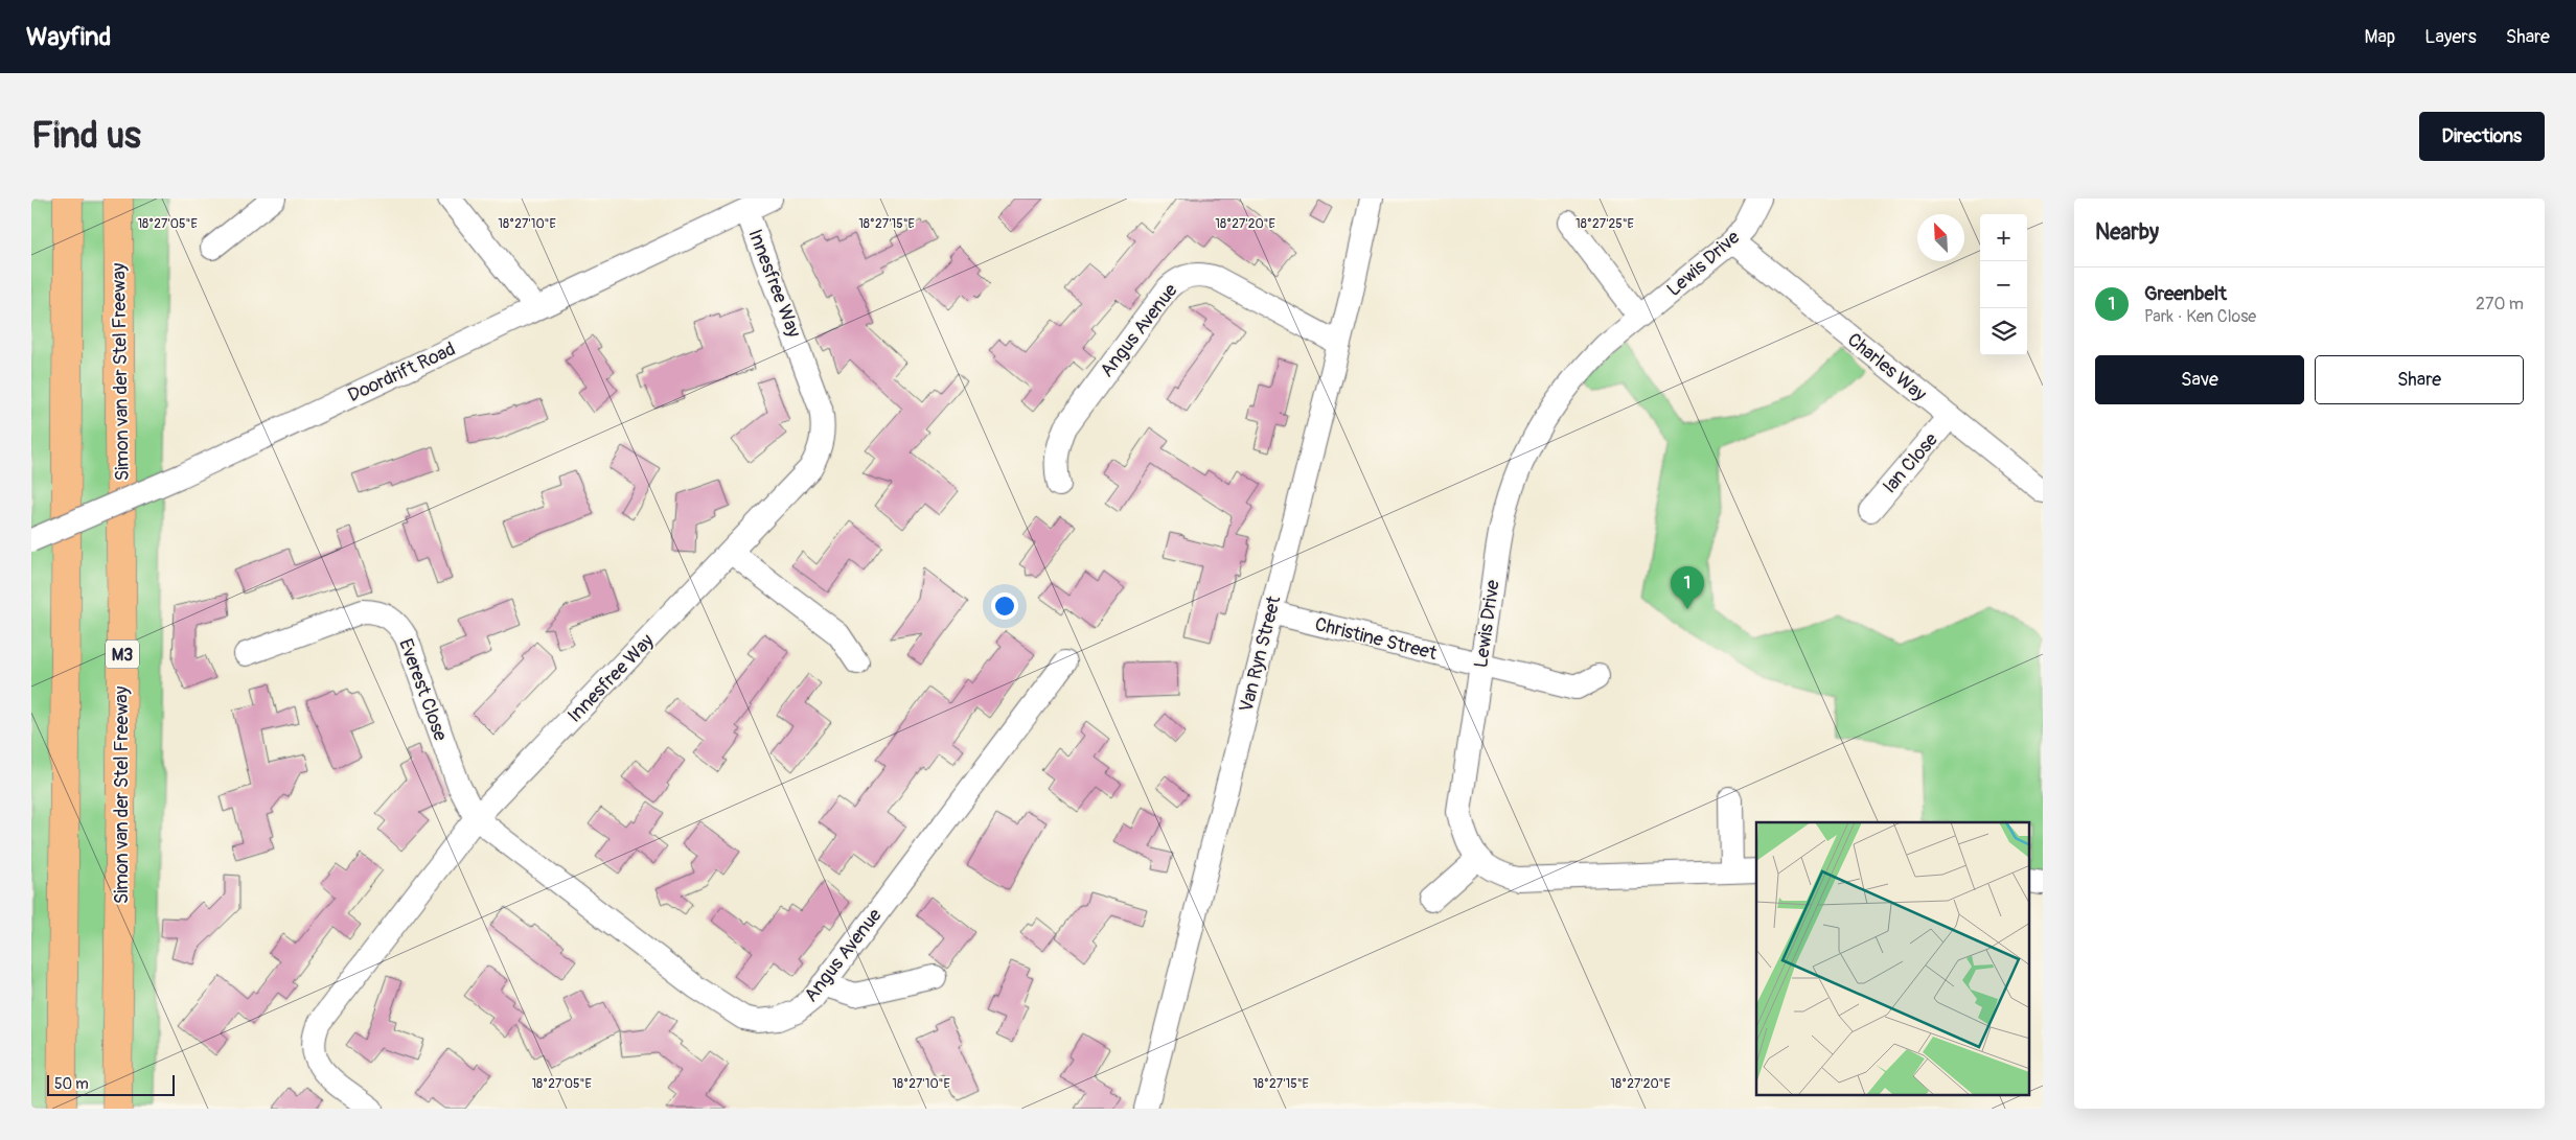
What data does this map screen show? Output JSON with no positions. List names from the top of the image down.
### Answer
{
  "streets": {
    "highway": ["Simon van der Stel Freeway", "M3"],
    "street": [
      "Lewis Drive",
      "Innesfree Way",
      "Angus Avenue",
      "Charles Way",
      "Doordrift Road",
      "Ian Close",
      "Christine Street",
      "Van Ryn Street",
      "Everest Close"
    ]
  },
  "crossings": [
    ["Lewis Drive", "Charles Way"],
    ["Lewis Drive", "Christine Street"],
    ["Innesfree Way", "Angus Avenue"],
    ["Innesfree Way", "Doordrift Road"],
    ["Innesfree Way", "Everest Close"],
    ["Angus Avenue", "Van Ryn Street"],
    ["Angus Avenue", "Everest Close"],
    ["Charles Way", "Ian Close"],
    ["Christine Street", "Van Ryn Street"]
  ],
  "scale_bar": "50 m",
  "north": "top left",
  "page": {
    "header": "Wayfind",
    "nav": ["Map", "Layers", "Share"],
    "buttons": [
      "Directions",
      ["Save", "Share"]
    ],
    "title": "Find us",
    "heading": "Nearby",
    "map_buttons": ["+", "−"],
    "list": [
      {
        "mark": "1",
        "name": "Greenbelt",
        "note": "Park · Ken Close",
        "value": "270 m"
      }
    ],
    "pins": "1",
    "scale": "50 m"
  },
  "coordinates": [
    "18°27'05\"E",
    "18°27'10\"E",
    "18°27'15\"E",
    "18°27'20\"E",
    "18°27'25\"E"
  ]
}
